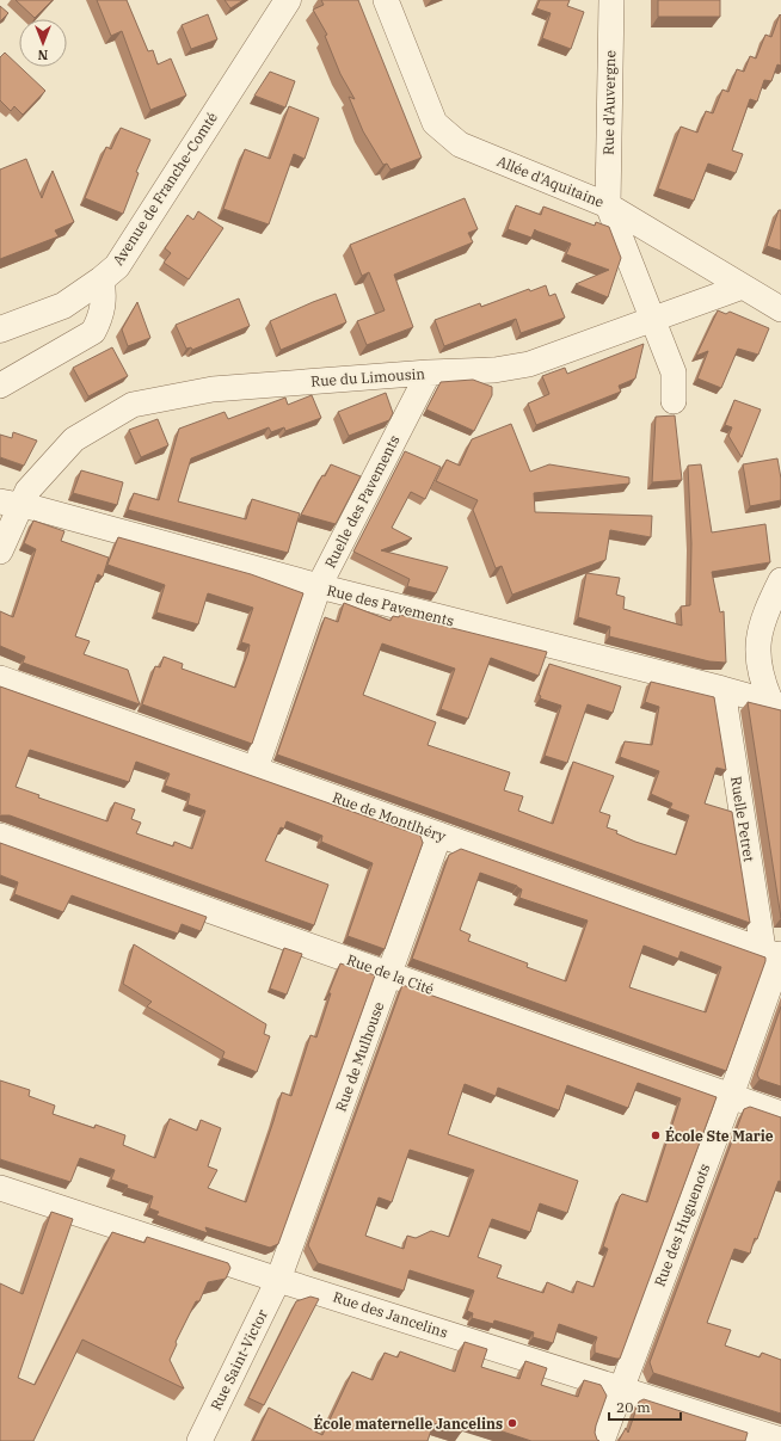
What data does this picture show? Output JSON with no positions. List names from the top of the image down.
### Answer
{
  "streets": {
    "street": [
      "Rue d'Auvergne",
      "Allée d'Aquitaine",
      "Avenue de Franche-Comté",
      "Rue du Limousin",
      "Ruelle des Pavements",
      "Rue des Pavements",
      "Rue de Montlhéry",
      "Ruelle Petret",
      "Rue de la Cité",
      "Rue de Mulhouse",
      "Rue des Huguenots",
      "Rue des Jancelins",
      "Rue Saint-Victor"
    ]
  },
  "crossings": [
    ["Rue d'Auvergne", "Allée d'Aquitaine"],
    ["Allée d'Aquitaine", "Rue du Limousin"],
    ["Rue du Limousin", "Ruelle des Pavements"],
    ["Rue du Limousin", "Rue des Pavements"],
    ["Ruelle des Pavements", "Rue des Pavements"],
    ["Ruelle des Pavements", "Rue de Montlhéry"],
    ["Rue des Pavements", "Ruelle Petret"],
    ["Rue de Montlhéry", "Ruelle Petret"],
    ["Rue de Montlhéry", "Rue de Mulhouse"],
    ["Rue de Montlhéry", "Rue des Huguenots"],
    ["Ruelle Petret", "Rue des Huguenots"],
    ["Rue de la Cité", "Rue de Mulhouse"],
    ["Rue de la Cité", "Rue des Huguenots"],
    ["Rue de Mulhouse", "Rue des Jancelins"],
    ["Rue de Mulhouse", "Rue Saint-Victor"],
    ["Rue des Huguenots", "Rue des Jancelins"],
    ["Rue des Jancelins", "Rue Saint-Victor"]
  ],
  "places": ["École Ste Marie", "École maternelle Jancelins"],
  "scale_bar": "20 m",
  "north": "bottom"
}
